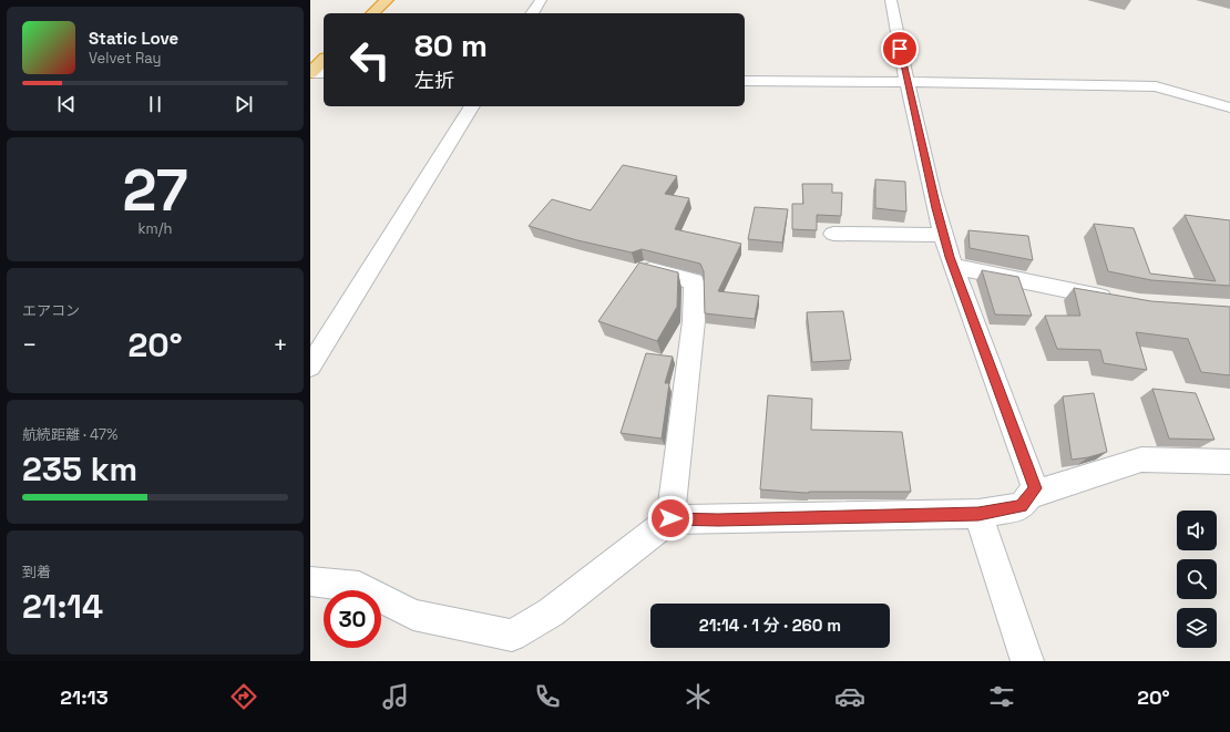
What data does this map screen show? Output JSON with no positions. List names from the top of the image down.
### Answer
{
  "page": {
    "turn": ["80 m", "左折"],
    "song": ["Static Love", "Velvet Ray"],
    "tile": [
      ["27", "km/h"],
      "エアコン",
      ["航続距離 · 47%", "235 km"],
      ["到着", "21:14"]
    ],
    "heat": ["−", "20°", "+"],
    "limit": "30",
    "trip": "21:14 · 1 分 · 260 m",
    "tabs": ["21:13", "20°"]
  }
}
